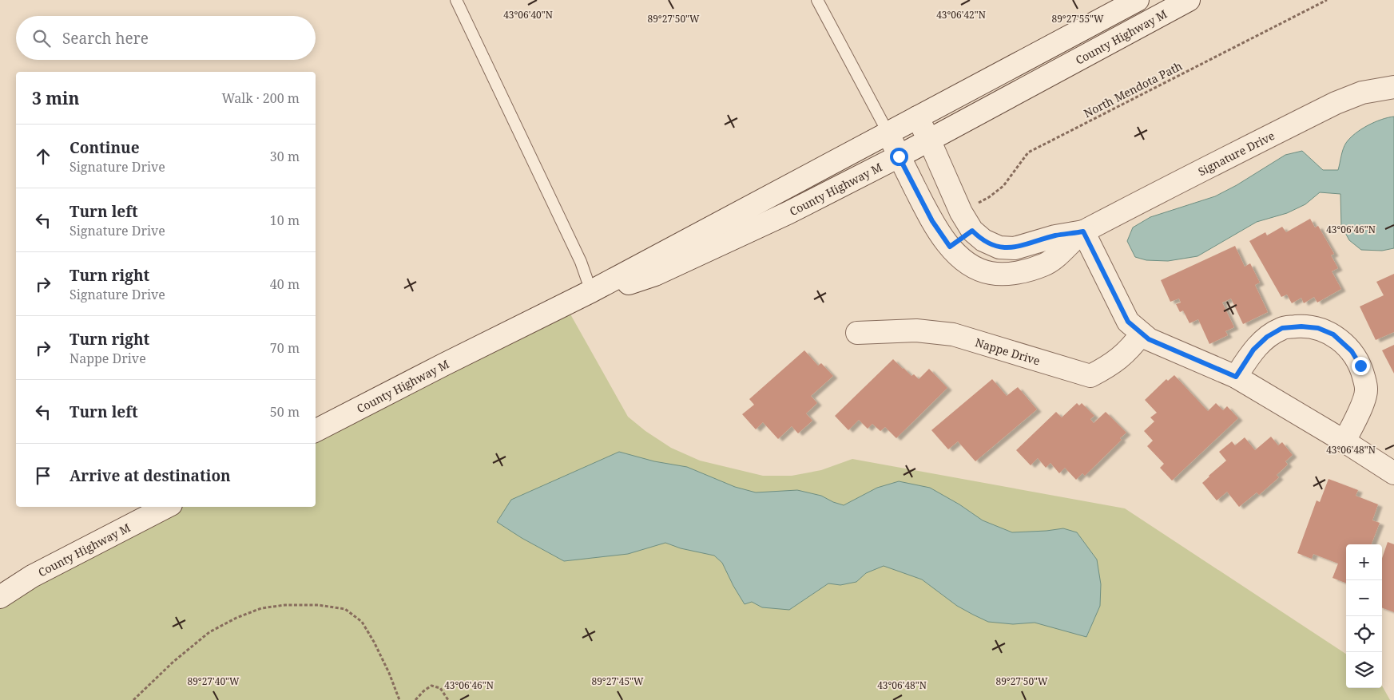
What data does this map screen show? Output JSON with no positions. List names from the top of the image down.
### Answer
{
  "streets": {
    "main road": ["County Highway M", "Signature Drive", "Nappe Drive"],
    "path": ["North Mendota Path"]
  },
  "crossings": [
    ["County Highway M", "Signature Drive"],
    ["North Mendota Path", "Signature Drive"]
  ],
  "page": {
    "search": "Search here",
    "heading": ["3 min", "Walk · 200 m"],
    "list": [
      ["Continue", "Signature Drive", "30 m"],
      ["Turn left", "Signature Drive", "10 m"],
      ["Turn right", "Signature Drive", "40 m"],
      ["Turn right", "Nappe Drive", "70 m"],
      ["Turn left", "50 m"],
      "Arrive at destination"
    ],
    "map_buttons": ["+", "−"]
  },
  "coordinates": [
    "43°06'40\"N",
    "43°06'42\"N",
    "89°27'50\"W",
    "89°27'55\"W",
    "43°06'46\"N",
    "43°06'48\"N",
    "89°27'40\"W",
    "89°27'45\"W"
  ]
}
